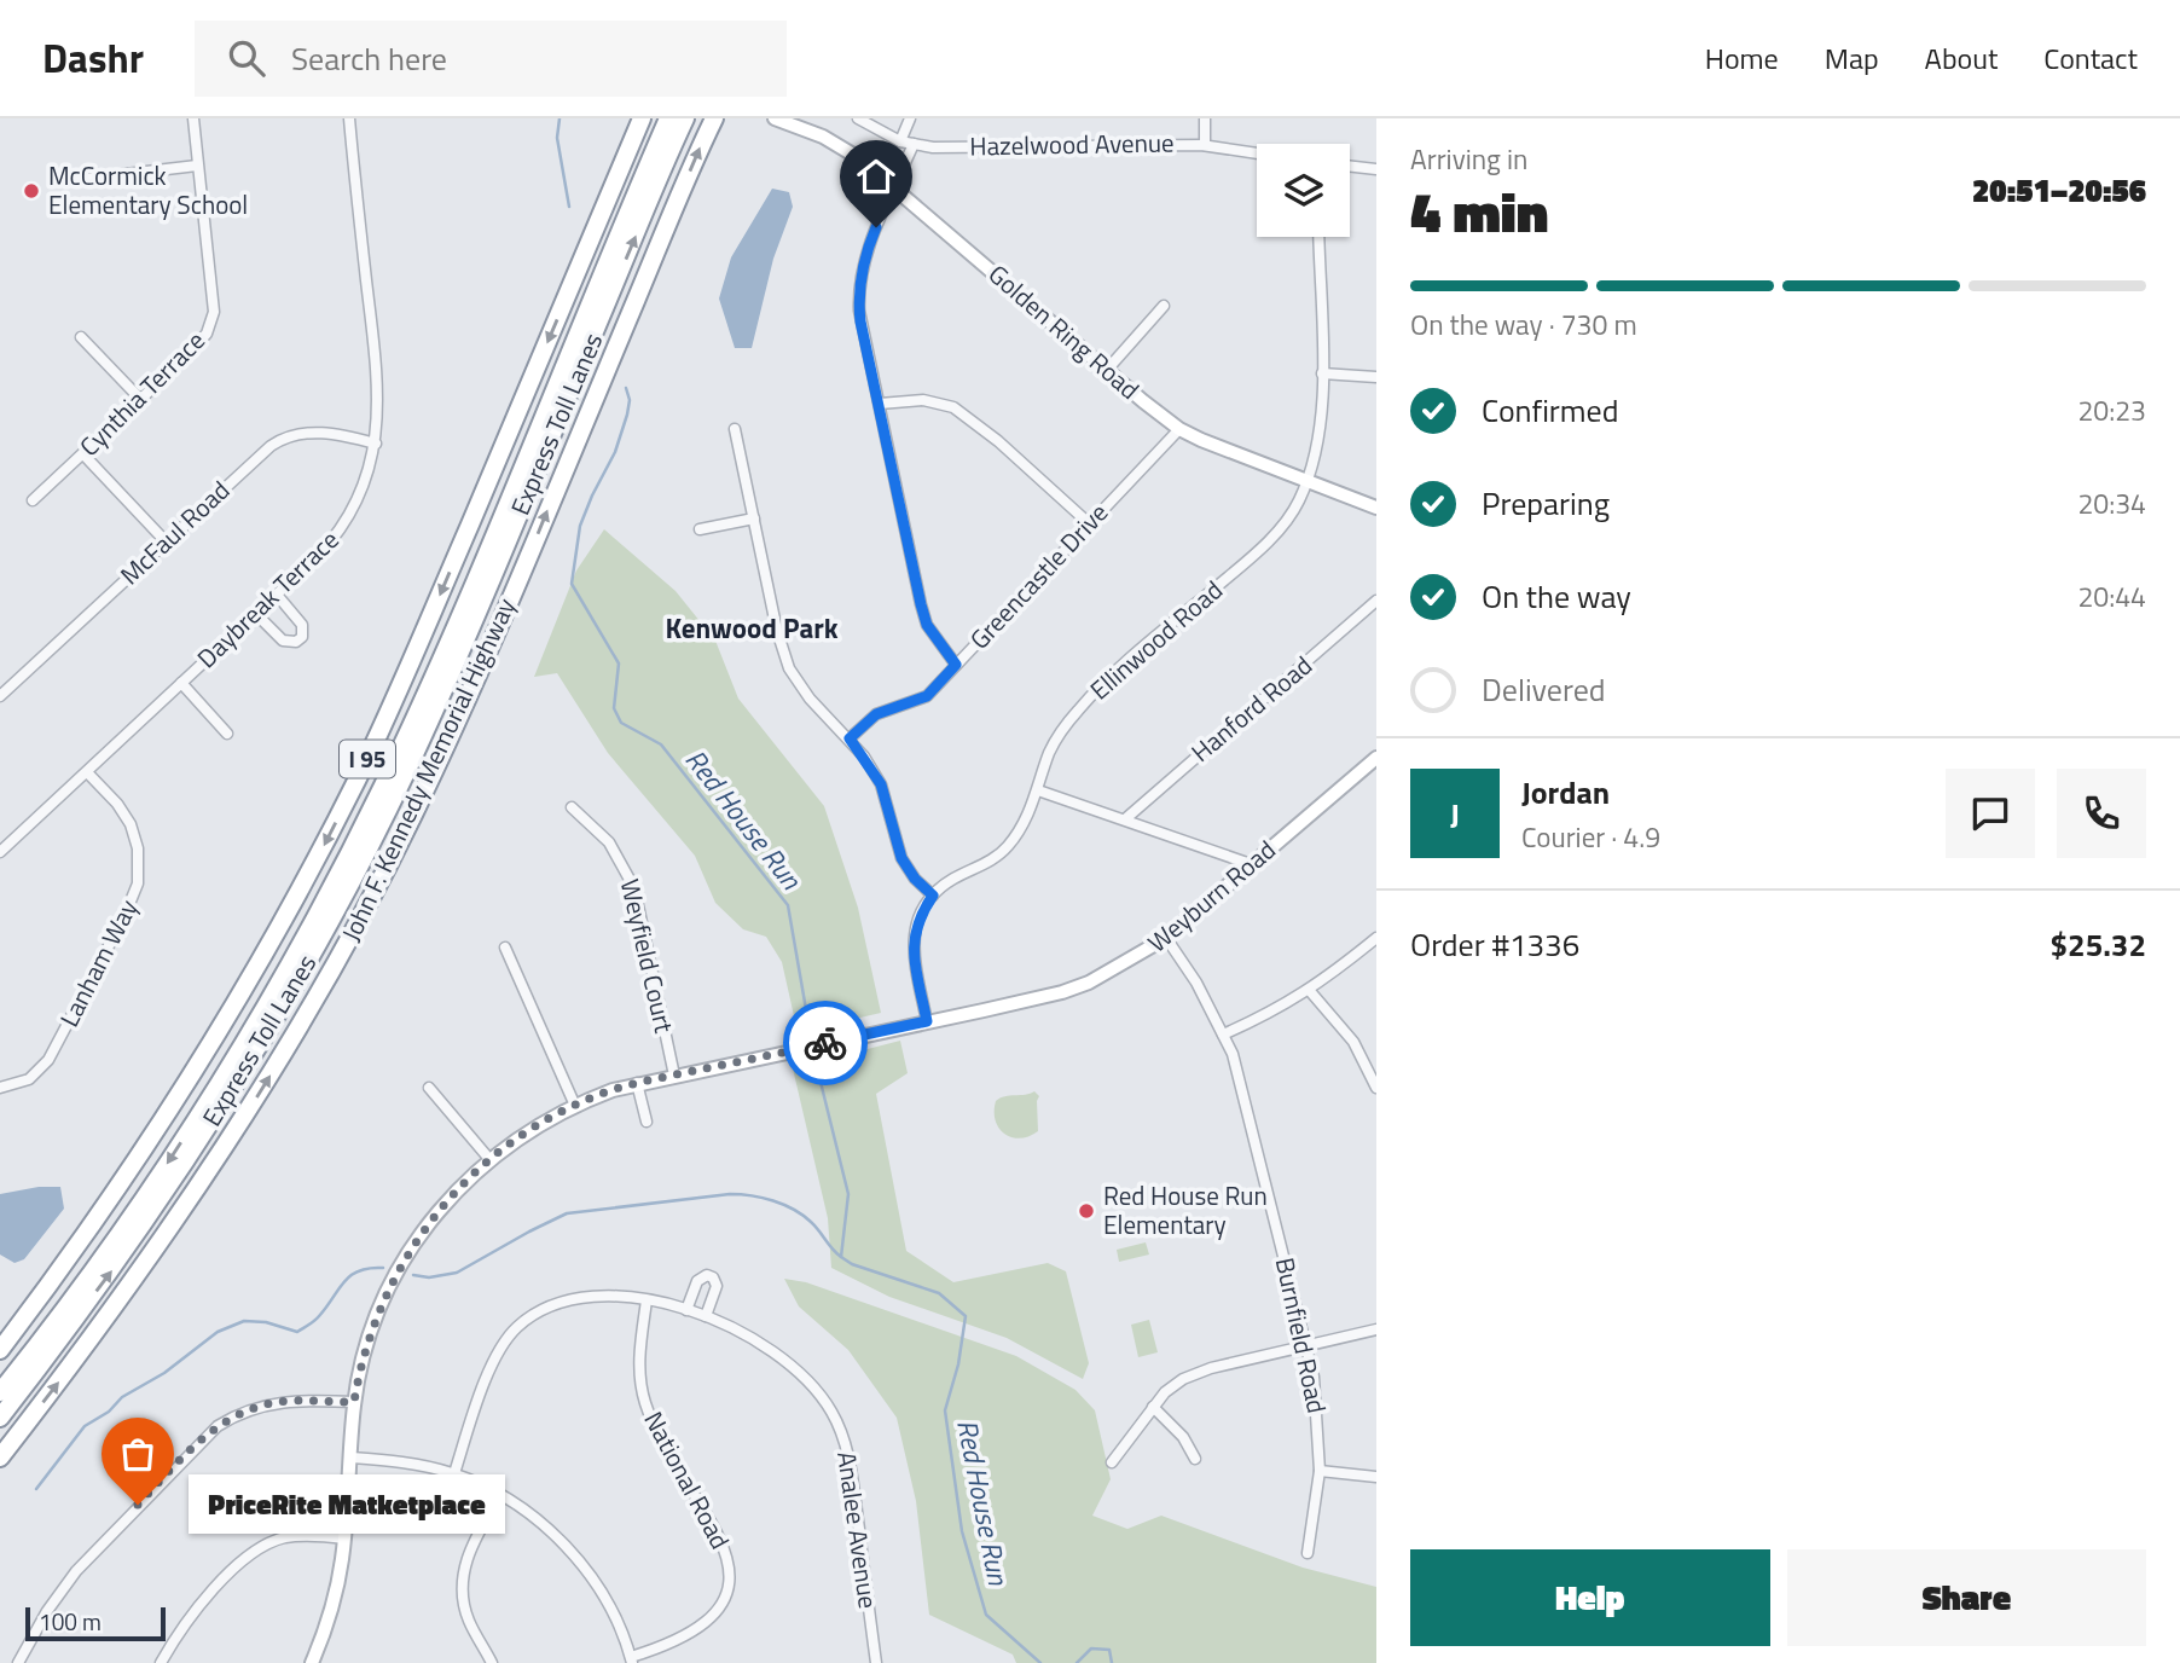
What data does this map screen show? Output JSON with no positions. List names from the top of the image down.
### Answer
{
  "streets": {
    "highway": ["Express Toll Lanes", "I 95", "John F. Kennedy Memorial Highway"],
    "street": [
      "Hazelwood Avenue",
      "Golden Ring Road",
      "Cynthia Terrace",
      "McFaul Road",
      "Greencastle Drive",
      "Daybreak Terrace",
      "Ellinwood Road",
      "Hanford Road",
      "Weyburn Road",
      "Weyfield Court",
      "Lanham Way",
      "Burnfield Road",
      "National Road",
      "Analee Avenue"
    ]
  },
  "crossings": [
    ["Golden Ring Road", "Greencastle Drive"],
    ["Golden Ring Road", "Ellinwood Road"],
    ["McFaul Road", "Daybreak Terrace"],
    ["Daybreak Terrace", "Lanham Way"],
    ["Weyburn Road", "Weyfield Court"],
    ["Weyburn Road", "Burnfield Road"],
    ["National Road", "Analee Avenue"]
  ],
  "districts": ["Kenwood Park"],
  "water": ["Red House Run"],
  "places": ["McCormick Elementary School", "Red House Run Elementary", "PriceRite Matketplace"],
  "scale_bar": "100 m",
  "page": {
    "header": "Dashr",
    "search": "Search here",
    "nav": [
      "Home",
      "Map",
      "About",
      "Contact"
    ],
    "heading": ["4 min", "Arriving in", "20:51–20:56"],
    "panel": [
      "Jordan",
      "Courier · 4.9",
      "Order #1336",
      "$25.32"
    ],
    "bar": "On the way · 730 m",
    "list": [
      ["Confirmed", "20:23"],
      ["Preparing", "20:34"],
      ["On the way", "20:44"],
      "Delivered"
    ],
    "round": "J",
    "bubble": "PriceRite Matketplace",
    "buttons": ["Help", "Share"],
    "scale": "100 m"
  }
}
